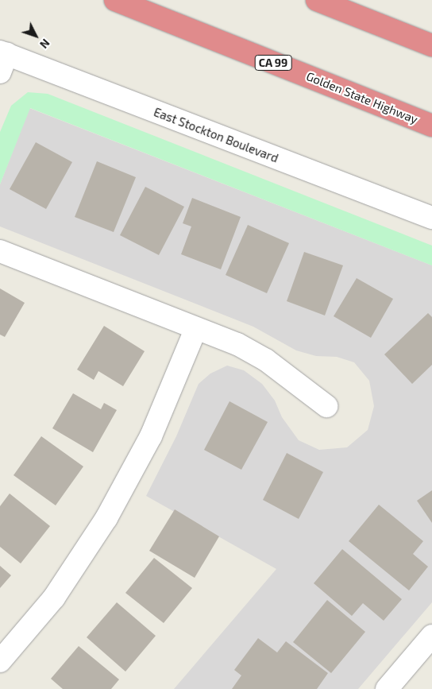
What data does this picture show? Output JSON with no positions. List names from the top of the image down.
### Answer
{
  "streets": {
    "highway": ["CA 99", "Golden State Highway"],
    "street": ["East Stockton Boulevard"]
  },
  "north": "bottom right"
}
